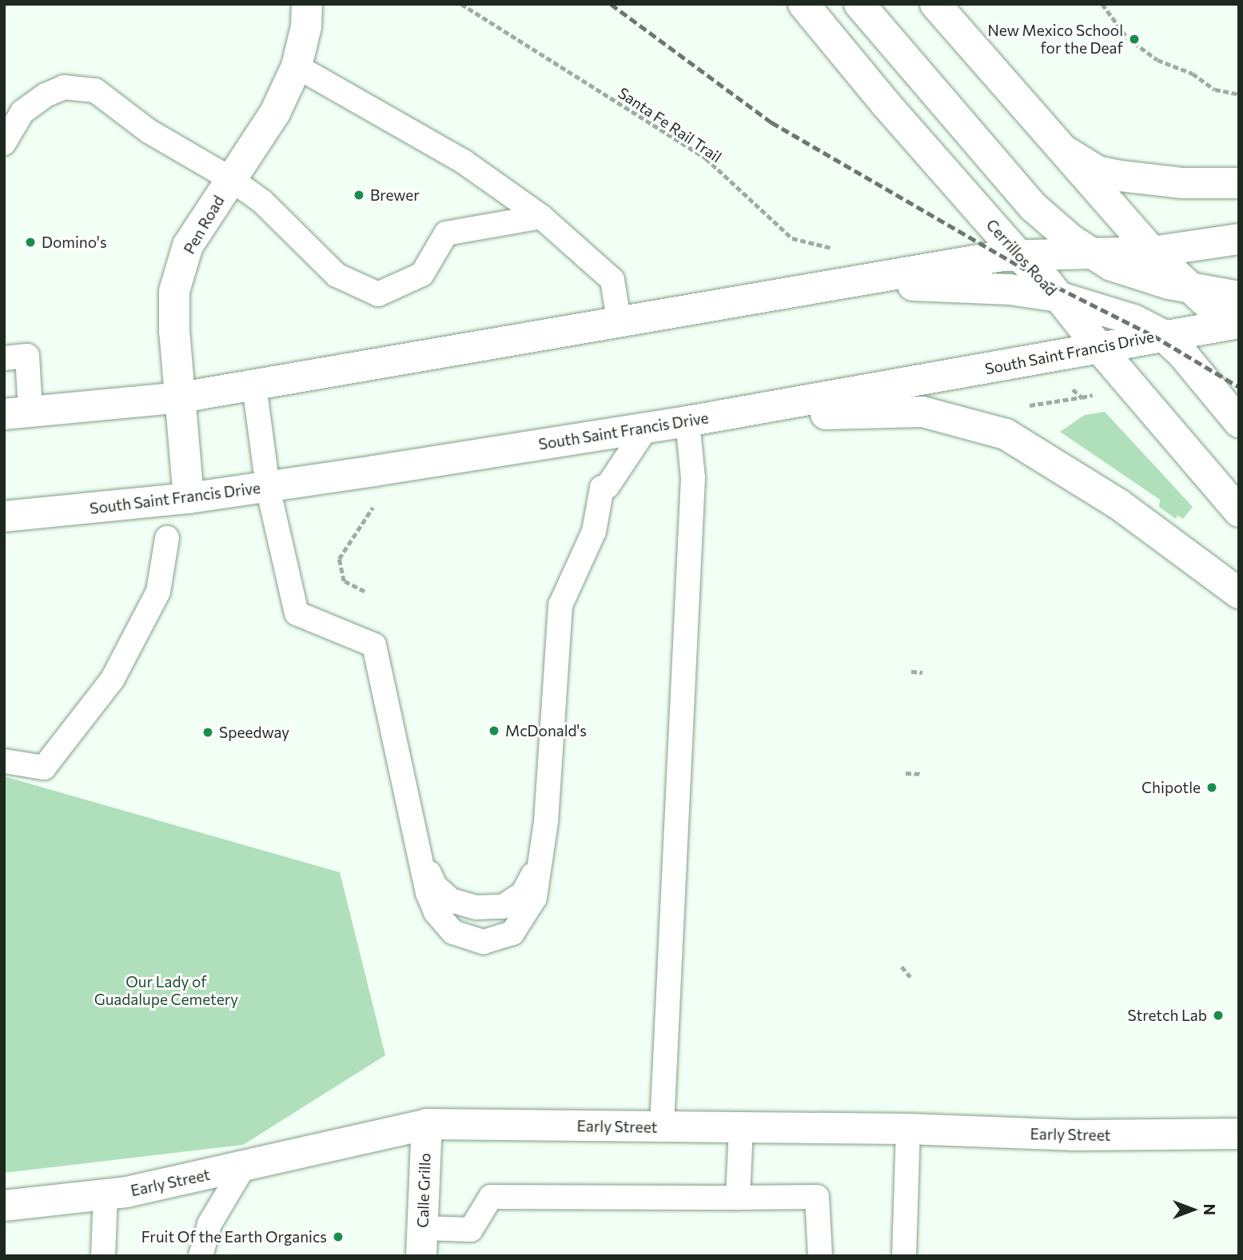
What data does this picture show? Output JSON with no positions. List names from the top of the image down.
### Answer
{
  "streets": {
    "main road": [
      "Pen Road",
      "Cerrillos Road",
      "South Saint Francis Drive",
      "Early Street",
      "Calle Grillo"
    ],
    "path": ["Santa Fe Rail Trail"]
  },
  "crossings": [
    ["Pen Road", "South Saint Francis Drive"],
    ["Cerrillos Road", "South Saint Francis Drive"],
    ["Early Street", "Calle Grillo"]
  ],
  "parks": ["Our Lady of Guadalupe Cemetery"],
  "places": [
    "New Mexico School for the Deaf",
    "Brewer",
    "Domino's",
    "McDonald's",
    "Speedway",
    "Chipotle",
    "Stretch Lab",
    "Fruit Of the Earth Organics"
  ],
  "north": "right"
}
